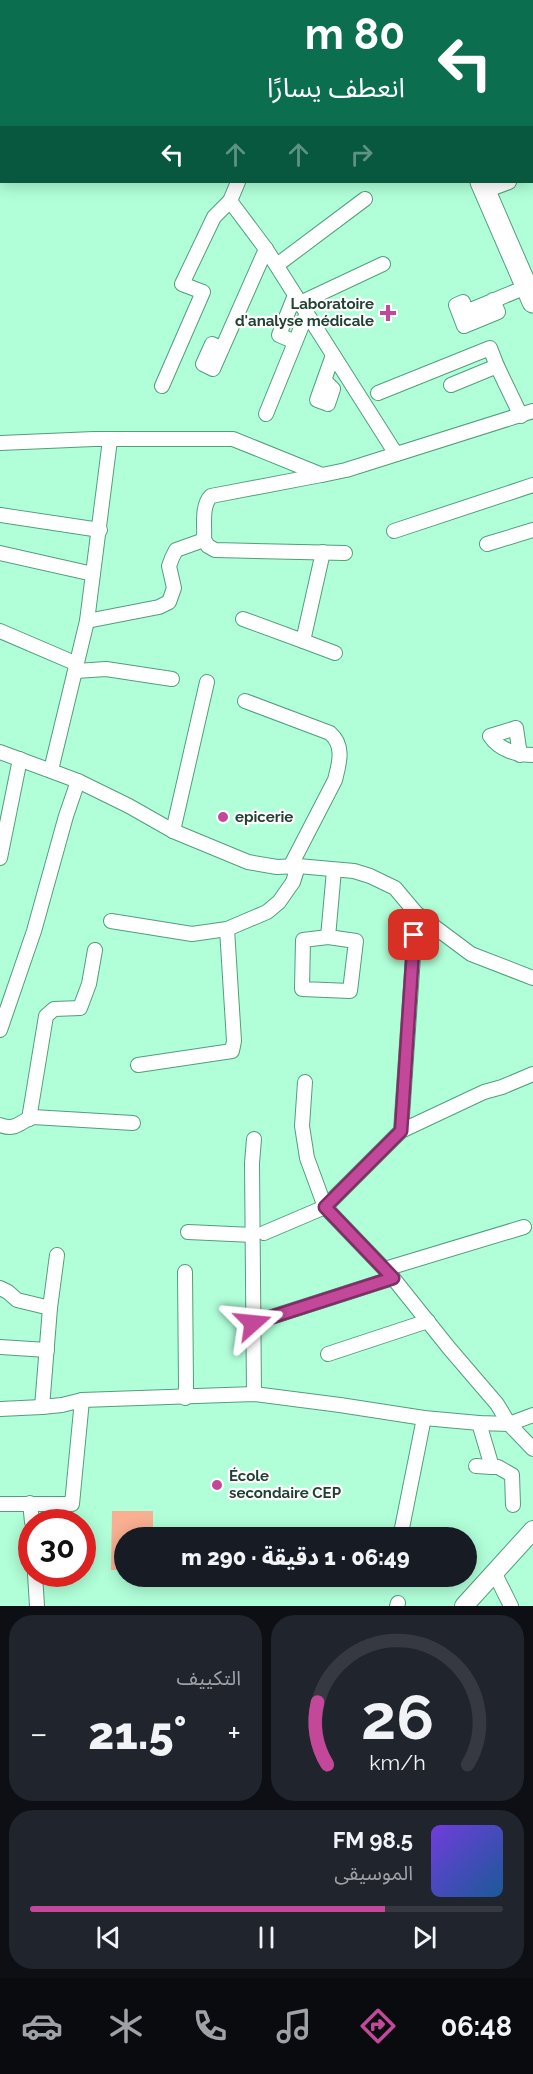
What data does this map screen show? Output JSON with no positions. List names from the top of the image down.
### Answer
{
  "places": {
    "health": ["Laboratoire d'analyse médicale"],
    "other": ["epicerie", "École secondaire CEP"]
  },
  "page": {
    "turn": ["80 m", "انعطف يسارًا"],
    "limit": "30",
    "trip": "06:49 · 1 دقيقة · 290 m",
    "tile": "التكييف",
    "heat": ["−", "21.5°", "+"],
    "song": ["98.5 FM", "الموسيقى"],
    "tabs": "06:48",
    "gauge": ["26", "km/h"]
  }
}
